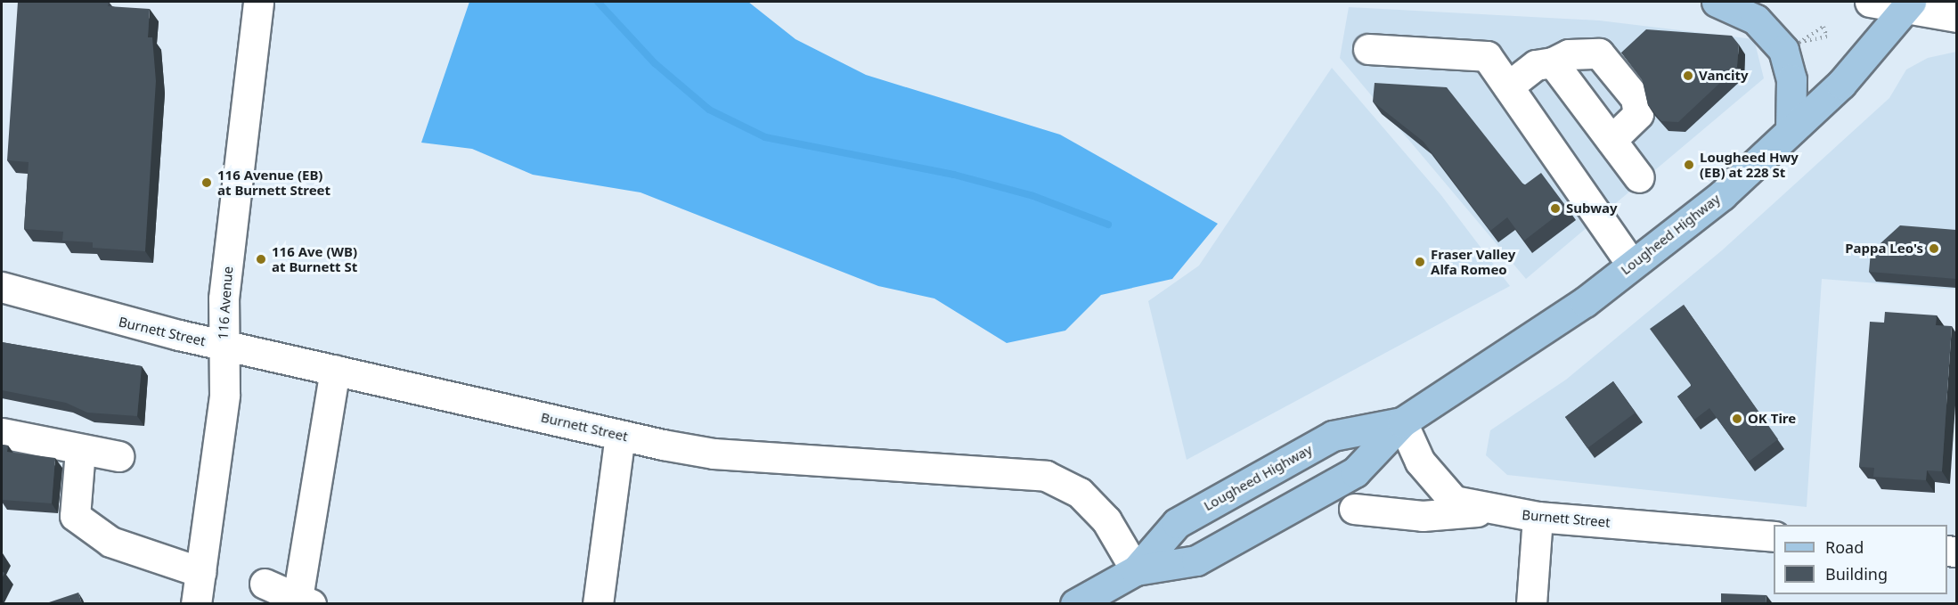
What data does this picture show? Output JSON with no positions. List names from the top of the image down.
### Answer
{
  "streets": {
    "main road": ["Lougheed Highway"],
    "street": ["116 Avenue", "Burnett Street"]
  },
  "crossings": [
    ["Lougheed Highway", "Burnett Street"],
    ["116 Avenue", "Burnett Street"]
  ],
  "places": [
    "Vancity",
    "Lougheed Hwy (EB) at 228 St",
    "116 Avenue (EB) at Burnett Street",
    "Subway",
    "Pappa Leo's",
    "116 Ave (WB) at Burnett St",
    "Fraser Valley Alfa Romeo",
    "OK Tire"
  ],
  "legend": ["Road", "Building"]
}
